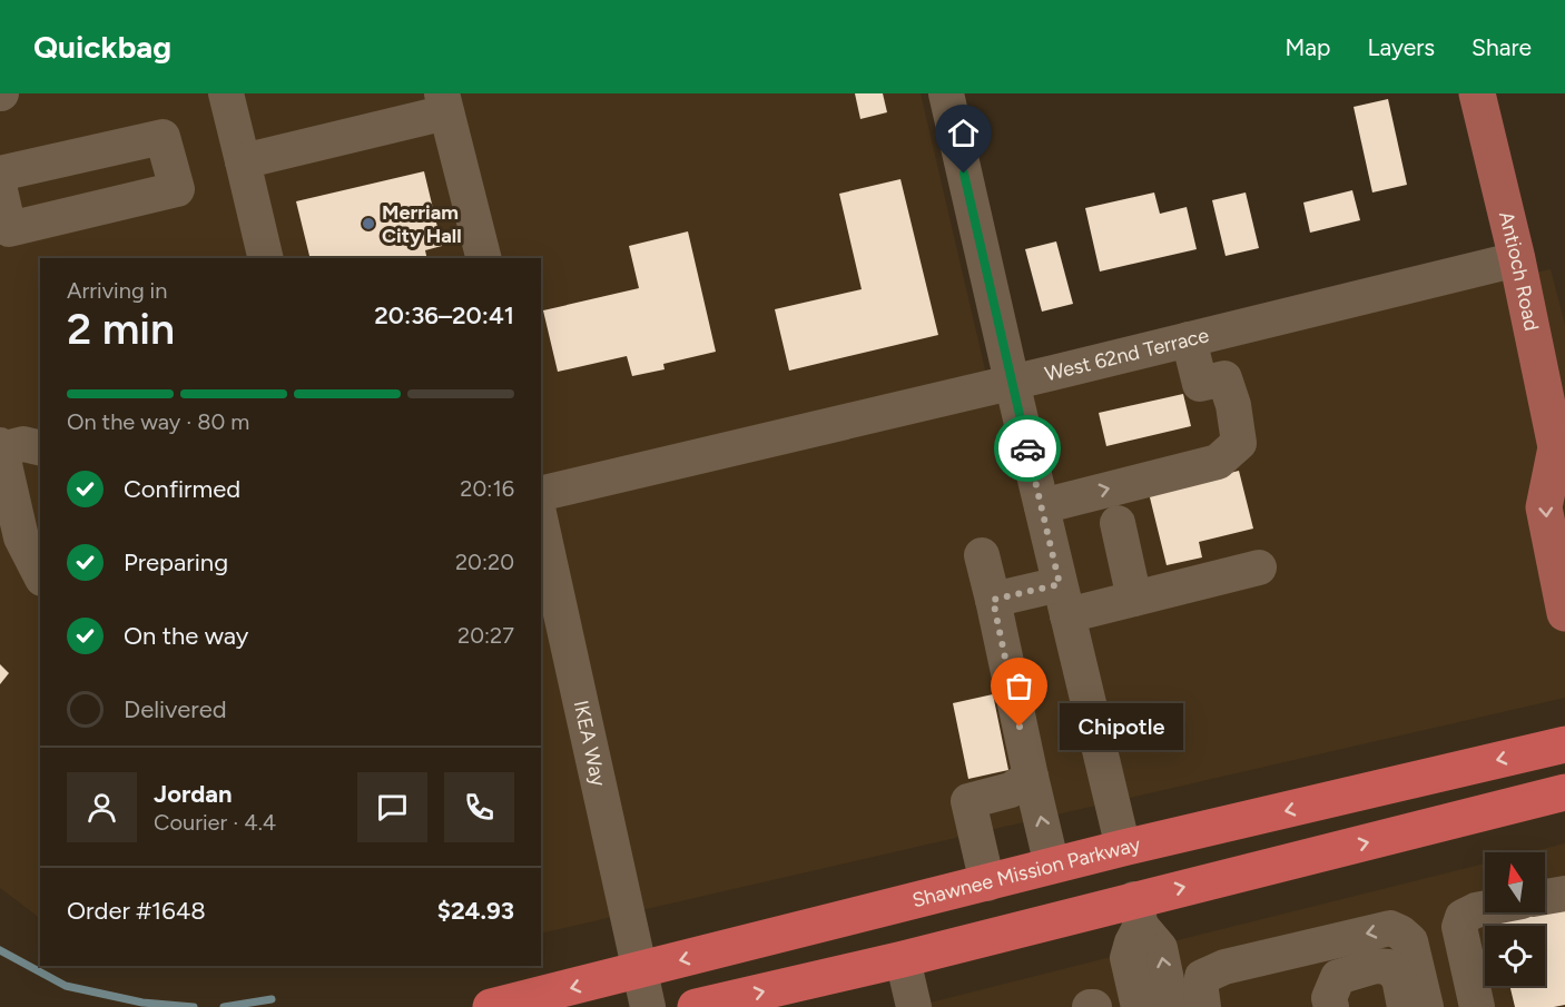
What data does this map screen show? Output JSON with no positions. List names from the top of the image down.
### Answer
{
  "streets": {
    "highway": ["Shawnee Mission Parkway"],
    "main road": ["Antioch Road"],
    "street": ["West 62nd Terrace", "IKEA Way"]
  },
  "crossings": [
    ["Antioch Road", "West 62nd Terrace"],
    ["IKEA Way", "Shawnee Mission Parkway"]
  ],
  "places": ["Merriam City Hall", "Chipotle"],
  "north": "top",
  "page": {
    "header": "Quickbag",
    "nav": ["Map", "Layers", "Share"],
    "heading": ["2 min", "Arriving in", "20:36–20:41"],
    "panel": [
      "Jordan",
      "Courier · 4.4",
      "Order #1648",
      "$24.93"
    ],
    "bar": "On the way · 80 m",
    "list": [
      ["Confirmed", "20:16"],
      ["Preparing", "20:20"],
      ["On the way", "20:27"],
      "Delivered"
    ],
    "bubble": "Chipotle"
  }
}
